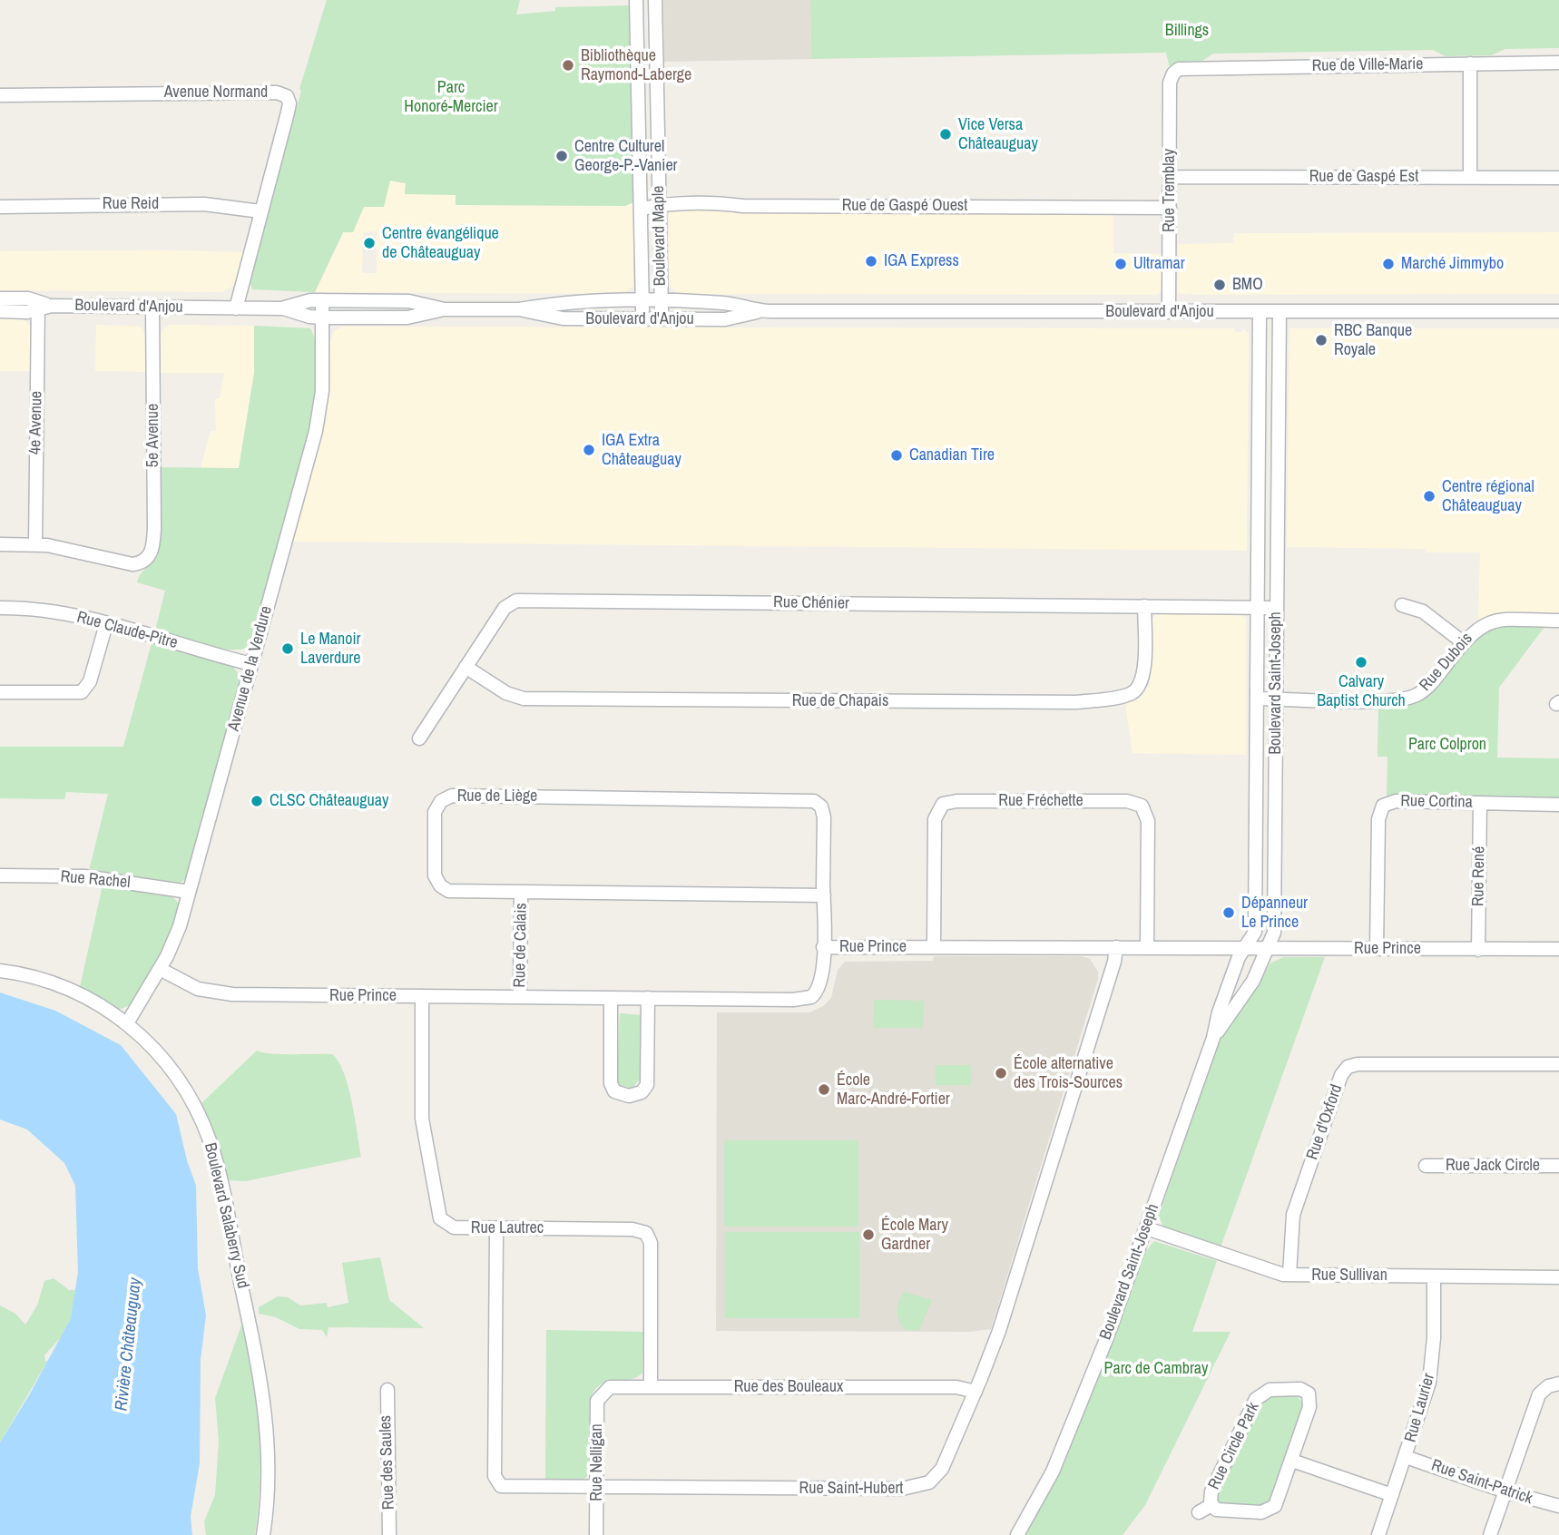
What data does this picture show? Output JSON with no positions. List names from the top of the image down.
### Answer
{
  "streets": {
    "street": [
      "Rue de Ville-Marie",
      "Avenue Normand",
      "Rue de Gaspé Est",
      "Rue Tremblay",
      "Rue Reid",
      "Rue de Gaspé Ouest",
      "Boulevard Maple",
      "Boulevard d'Anjou",
      "4e Avenue",
      "5e Avenue",
      "Rue Chénier",
      "Rue Claude-Pitre",
      "Rue Dubois",
      "Avenue de la Verdure",
      "Boulevard Saint-Joseph",
      "Rue de Chapais",
      "Rue de Liège",
      "Rue Fréchette",
      "Rue Cortina",
      "Rue René",
      "Rue Rachel",
      "Rue de Calais",
      "Rue Prince",
      "Rue d'Oxford",
      "Rue Jack Circle",
      "Boulevard Salaberry Sud",
      "Rue Lautrec",
      "Rue Sullivan",
      "Rue des Bouleaux",
      "Rue Laurier",
      "Rue Circle Park",
      "Rue des Saules",
      "Rue Nelligan",
      "Rue Saint-Patrick",
      "Rue Saint-Hubert"
    ]
  },
  "crossings": [
    ["Rue de Ville-Marie", "Rue Tremblay"],
    ["Avenue Normand", "Rue Reid"],
    ["Avenue Normand", "Boulevard d'Anjou"],
    ["Rue de Gaspé Est", "Rue Tremblay"],
    ["Rue Tremblay", "Rue de Gaspé Ouest"],
    ["Rue Tremblay", "Boulevard d'Anjou"],
    ["Rue de Gaspé Ouest", "Boulevard Maple"],
    ["Boulevard Maple", "Boulevard d'Anjou"],
    ["Boulevard d'Anjou", "4e Avenue"],
    ["Boulevard d'Anjou", "5e Avenue"],
    ["Boulevard d'Anjou", "Avenue de la Verdure"],
    ["Boulevard d'Anjou", "Boulevard Saint-Joseph"],
    ["4e Avenue", "5e Avenue"],
    ["Rue Chénier", "Boulevard Saint-Joseph"],
    ["Rue Chénier", "Rue de Chapais"],
    ["Rue Claude-Pitre", "Avenue de la Verdure"],
    ["Rue Dubois", "Boulevard Saint-Joseph"],
    ["Avenue de la Verdure", "Rue Rachel"],
    ["Avenue de la Verdure", "Rue Prince"],
    ["Avenue de la Verdure", "Boulevard Salaberry Sud"],
    ["Boulevard Saint-Joseph", "Rue Prince"],
    ["Boulevard Saint-Joseph", "Rue Sullivan"],
    ["Rue de Liège", "Rue de Calais"],
    ["Rue de Liège", "Rue Prince"],
    ["Rue Fréchette", "Rue Prince"],
    ["Rue Cortina", "Rue René"],
    ["Rue Cortina", "Rue Prince"],
    ["Rue René", "Rue Prince"],
    ["Rue de Calais", "Rue Prince"],
    ["Rue Prince", "Rue Lautrec"],
    ["Rue Prince", "Rue Saint-Hubert"],
    ["Rue d'Oxford", "Rue Sullivan"],
    ["Rue Lautrec", "Rue des Bouleaux"],
    ["Rue Lautrec", "Rue Saint-Hubert"],
    ["Rue Sullivan", "Rue Laurier"],
    ["Rue des Bouleaux", "Rue Nelligan"],
    ["Rue des Bouleaux", "Rue Saint-Hubert"],
    ["Rue Laurier", "Rue Saint-Patrick"],
    ["Rue Nelligan", "Rue Saint-Hubert"]
  ],
  "water": ["Rivière Châteauguay"],
  "parks": [
    "Billings",
    "Parc Honoré-Mercier",
    "Parc Colpron",
    "Parc de Cambray"
  ],
  "places": [
    "Bibliothèque Raymond-Laberge",
    "Vice Versa Châteauguay",
    "Centre Culturel George-P.-Vanier",
    "Centre évangélique de Châteauguay",
    "IGA Express",
    "Ultramar",
    "Marché Jimmybo",
    "BMO",
    "RBC Banque Royale",
    "IGA Extra Châteauguay",
    "Canadian Tire",
    "Centre régional Châteauguay",
    "Le Manoir Laverdure",
    "Calvary Baptist Church",
    "CLSC Châteauguay",
    "Dépanneur Le Prince",
    "École alternative des Trois-Sources",
    "École Marc-André-Fortier",
    "École Mary Gardner"
  ]
}
